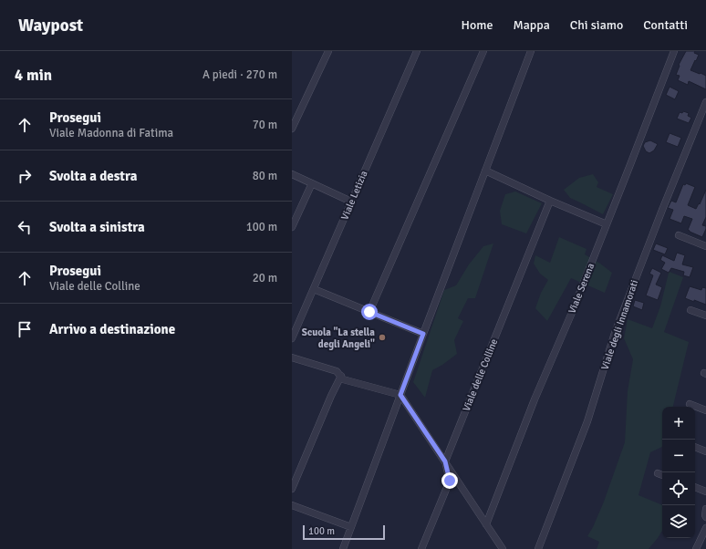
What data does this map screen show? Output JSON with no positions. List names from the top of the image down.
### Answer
{
  "streets": {
    "street": [
      "Viale Letizia",
      "Viale Serena",
      "Viale degli Innamorati",
      "Viale delle Colline"
    ]
  },
  "places": ["Scuola \"La stella degli Angeli\""],
  "scale_bar": "100 m",
  "page": {
    "header": "Waypost",
    "nav": [
      "Home",
      "Mappa",
      "Chi siamo",
      "Contatti"
    ],
    "heading": ["4 min", "A piedi · 270 m"],
    "list": [
      ["Prosegui", "Viale Madonna di Fatima", "70 m"],
      ["Svolta a destra", "80 m"],
      ["Svolta a sinistra", "100 m"],
      ["Prosegui", "Viale delle Colline", "20 m"],
      "Arrivo a destinazione"
    ],
    "map_buttons": ["+", "−"],
    "scale": "100 m"
  }
}
